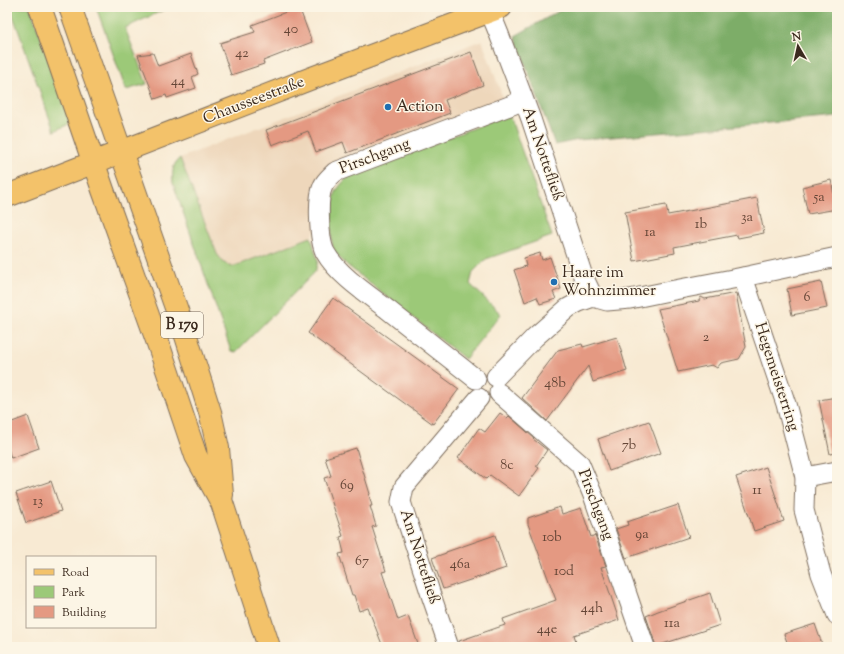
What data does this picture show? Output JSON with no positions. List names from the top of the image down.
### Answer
{
  "streets": {
    "main road": ["Chausseestraße", "B 179"],
    "street": ["Am Nottefließ", "Pirschgang", "Hegemeisterring"]
  },
  "crossings": [
    ["Chausseestraße", "Am Nottefließ"],
    ["Chausseestraße", "B 179"],
    ["Am Nottefließ", "Pirschgang"]
  ],
  "places": ["Action", "Haare im Wohnzimmer"],
  "house_numbers": [
    "40",
    "42",
    "44",
    "5a",
    "3a",
    "1b",
    "1a",
    "6",
    "2",
    "48b",
    "7b",
    "8c",
    "69",
    "11",
    "13",
    "9a",
    "10b",
    "67",
    "46a",
    "10d",
    "44h",
    "11a",
    "44e"
  ],
  "legend": ["Road", "Park", "Building"],
  "north": "top"
}
